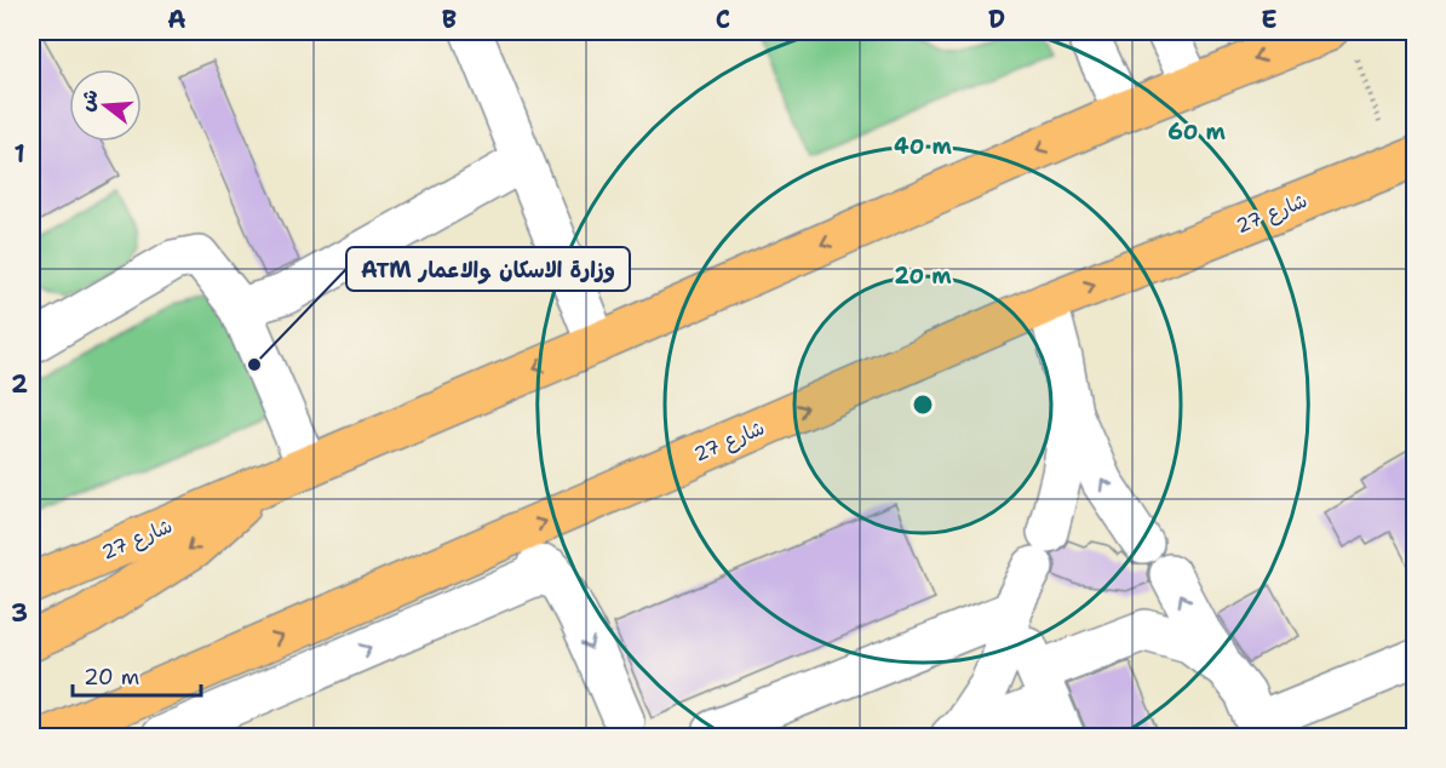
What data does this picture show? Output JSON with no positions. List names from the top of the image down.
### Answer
{
  "streets": {
    "main road": ["شارع 27"]
  },
  "places": ["ATM وزارة الاسكان والاعمار"],
  "scale_bar": "20 m",
  "north": "left",
  "grid": {
    "columns": [
      "A",
      "B",
      "C",
      "D",
      "E"
    ],
    "rows": ["1", "2", "3"]
  },
  "rings": ["60 m", "40 m", "20 m"]
}
